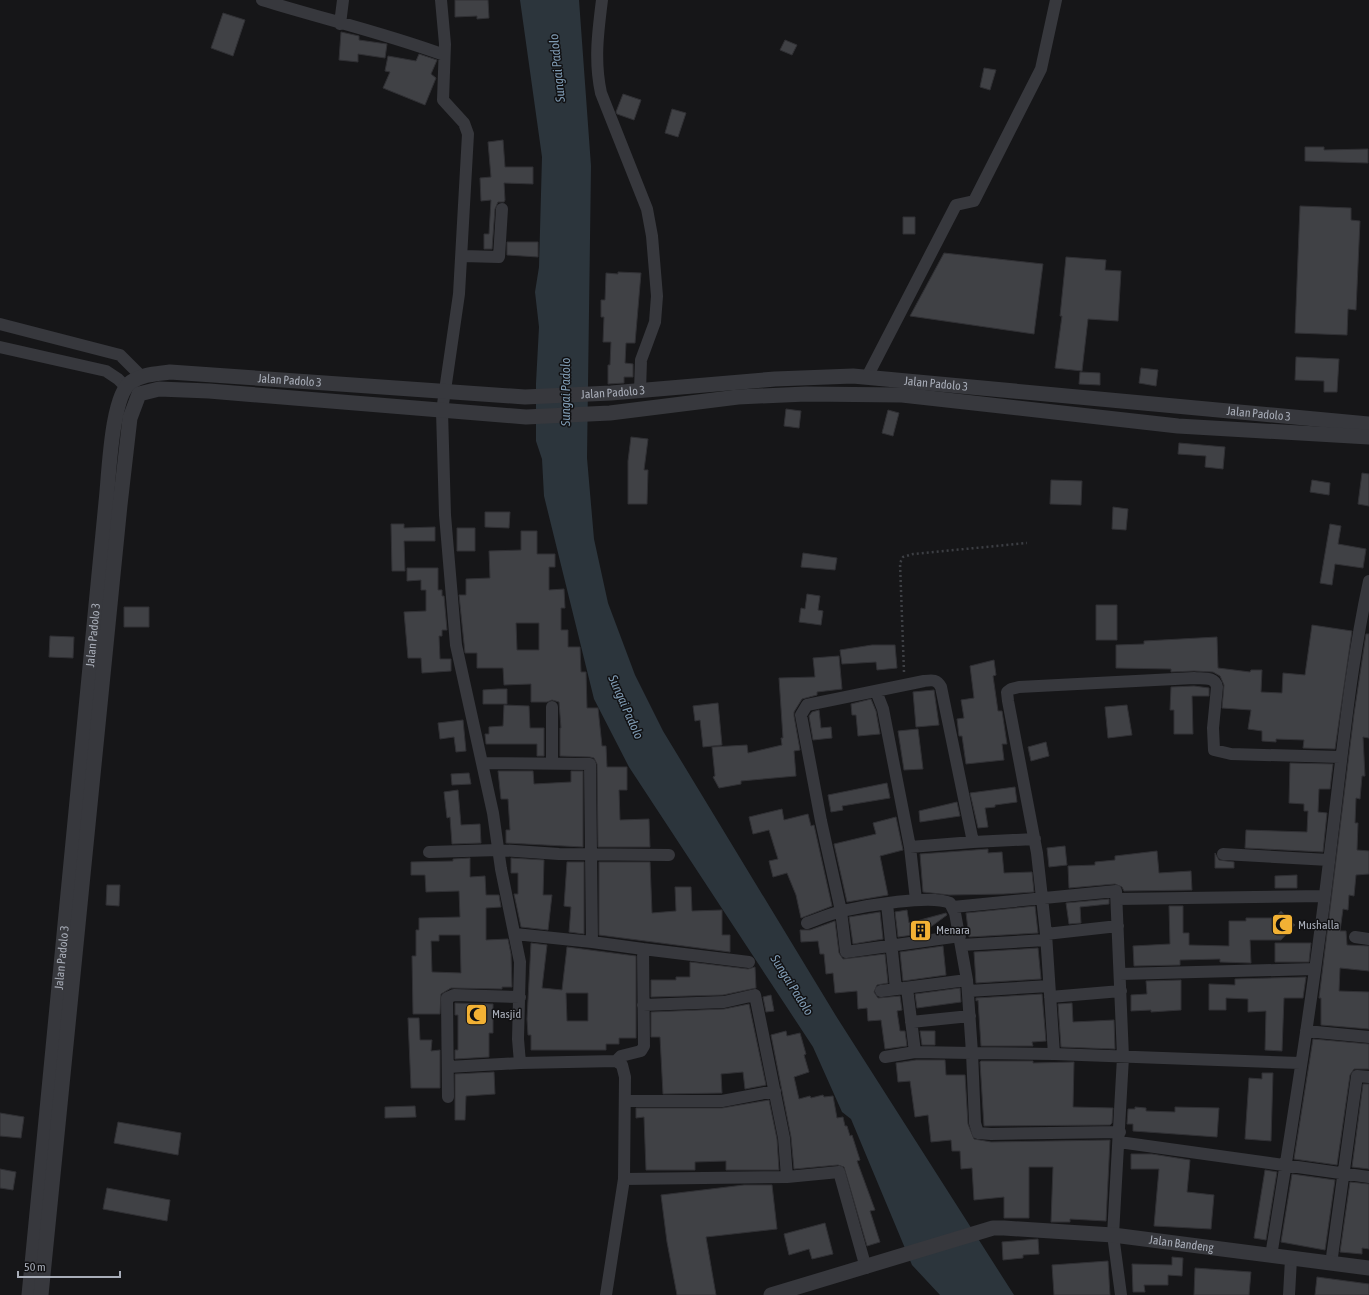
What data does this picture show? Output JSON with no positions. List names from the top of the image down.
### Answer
{
  "streets": {
    "street": ["Jalan Padolo 3", "Jalan Bandeng"]
  },
  "water": ["Sungai Padolo"],
  "places": {
    "mosque": ["Mushalla", "Masjid"],
    "building": ["Menara"]
  },
  "scale_bar": "50 m"
}
